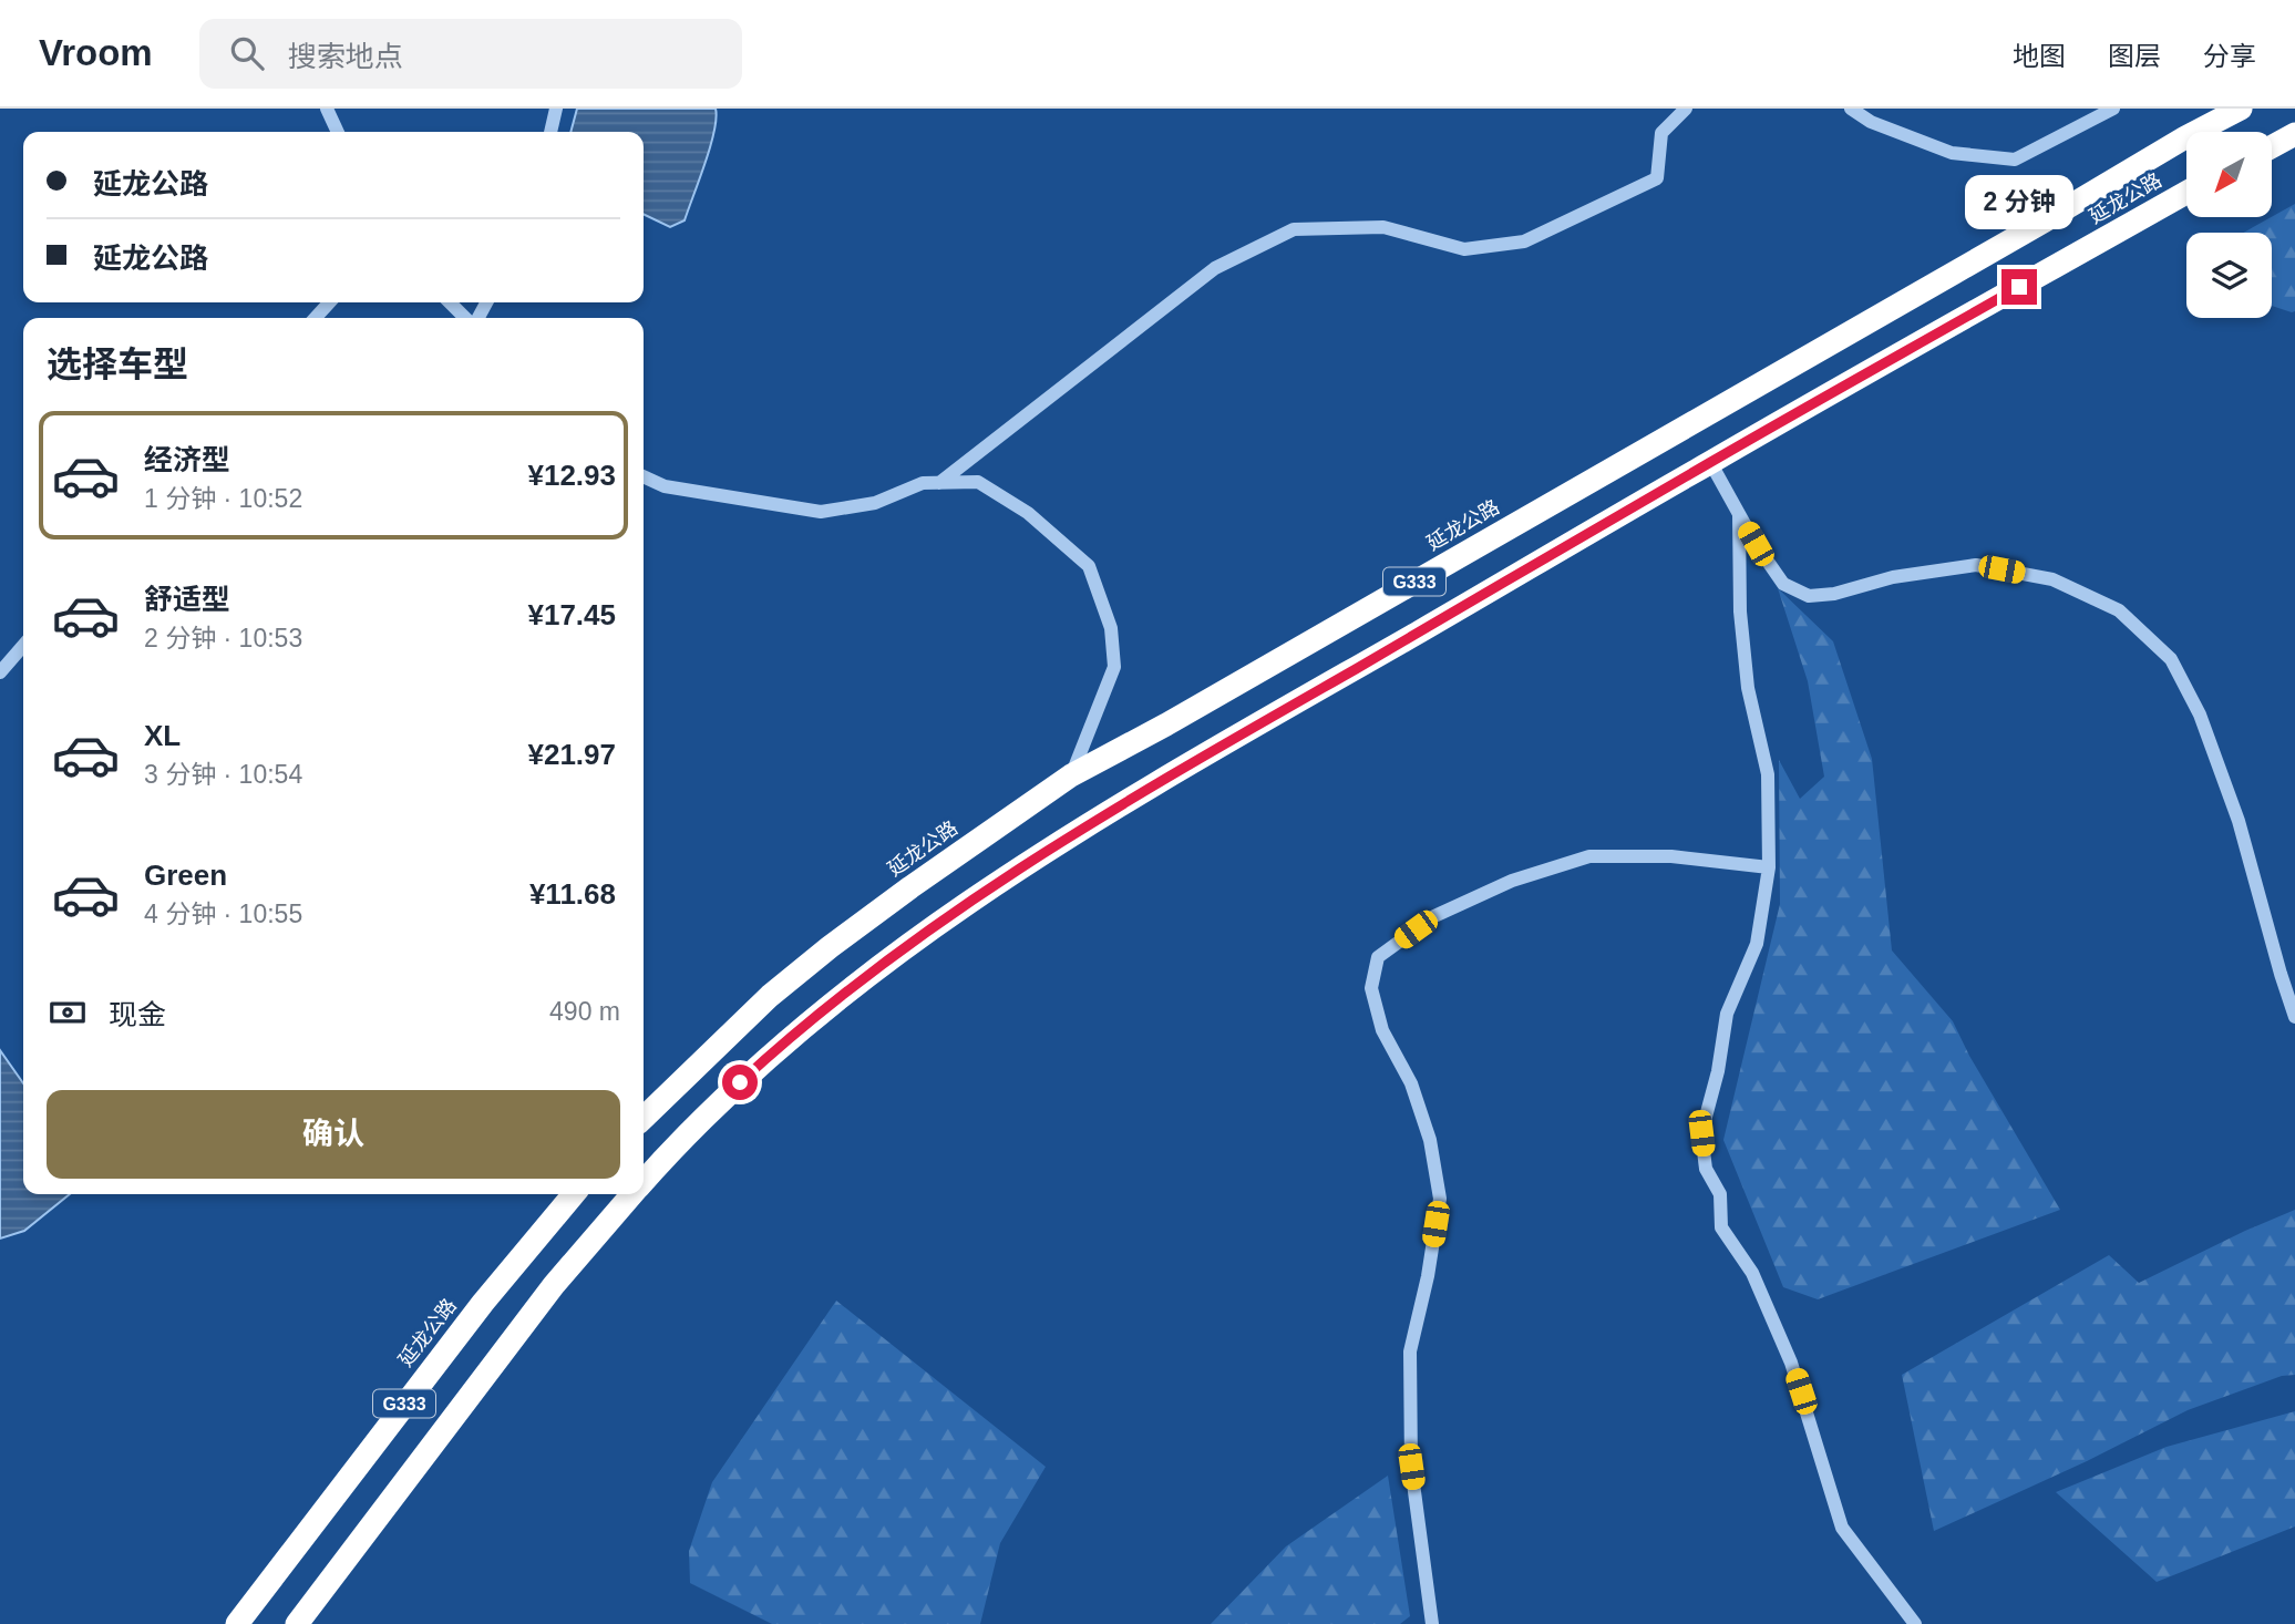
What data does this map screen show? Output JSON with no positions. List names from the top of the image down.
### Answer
{
  "streets": {
    "highway": ["延龙公路", "G333"]
  },
  "north": "bottom left",
  "page": {
    "header": "Vroom",
    "search": "搜索地点",
    "nav": ["地图", "图层", "分享"],
    "banner": ["延龙公路", "延龙公路"],
    "bubble": "2 分钟",
    "heading": "选择车型",
    "list": [
      {
        "name": "经济型",
        "note": "1 分钟 · 10:52",
        "value": "¥12.93"
      },
      {
        "name": "舒适型",
        "note": "2 分钟 · 10:53",
        "value": "¥17.45"
      },
      {
        "name": "XL",
        "note": "3 分钟 · 10:54",
        "value": "¥21.97"
      },
      {
        "name": "Green",
        "note": "4 分钟 · 10:55",
        "value": "¥11.68"
      }
    ],
    "pay": ["现金", "490 m"],
    "buttons": "确认"
  }
}
